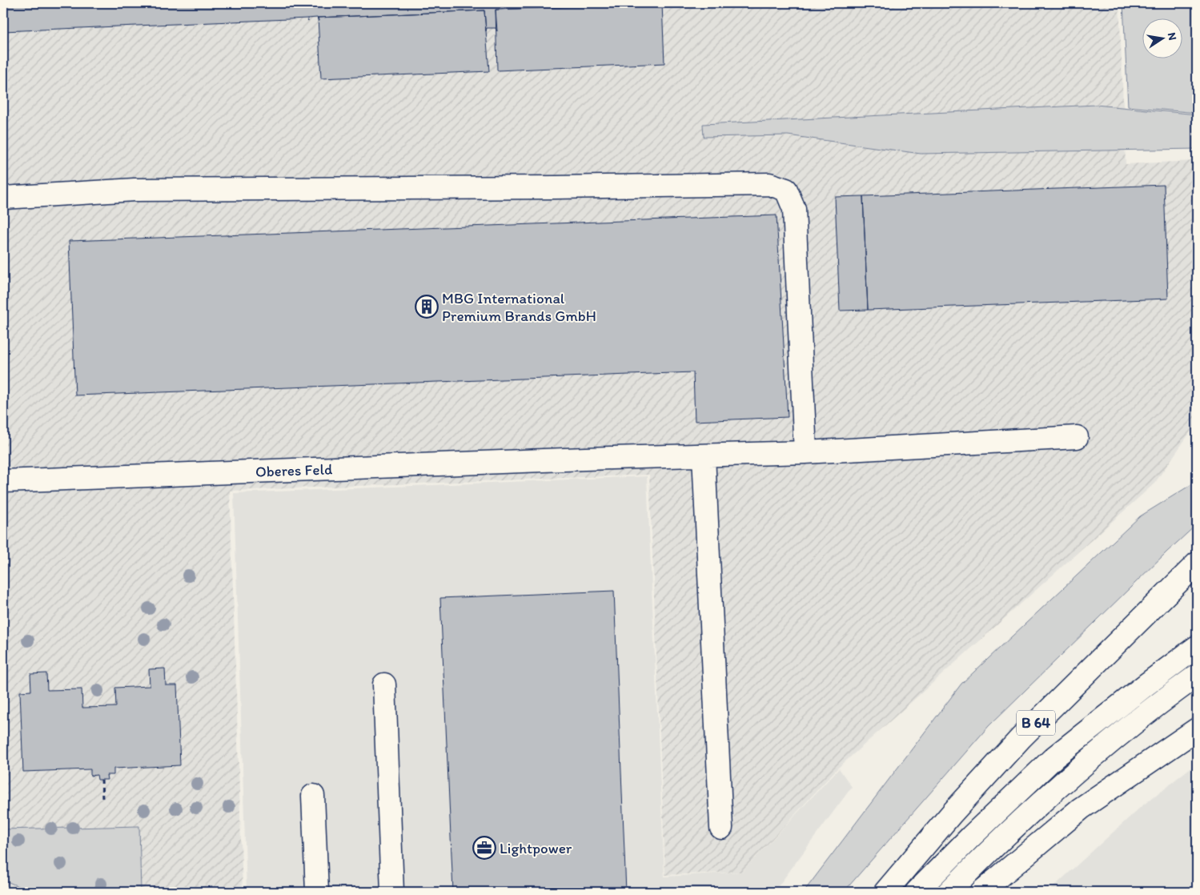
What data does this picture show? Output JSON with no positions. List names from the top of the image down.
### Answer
{
  "streets": {
    "main road": ["Oberes Feld", "B 64"]
  },
  "places": {
    "building": ["MBG International Premium Brands GmbH"],
    "office": ["Lightpower"]
  },
  "north": "right"
}
